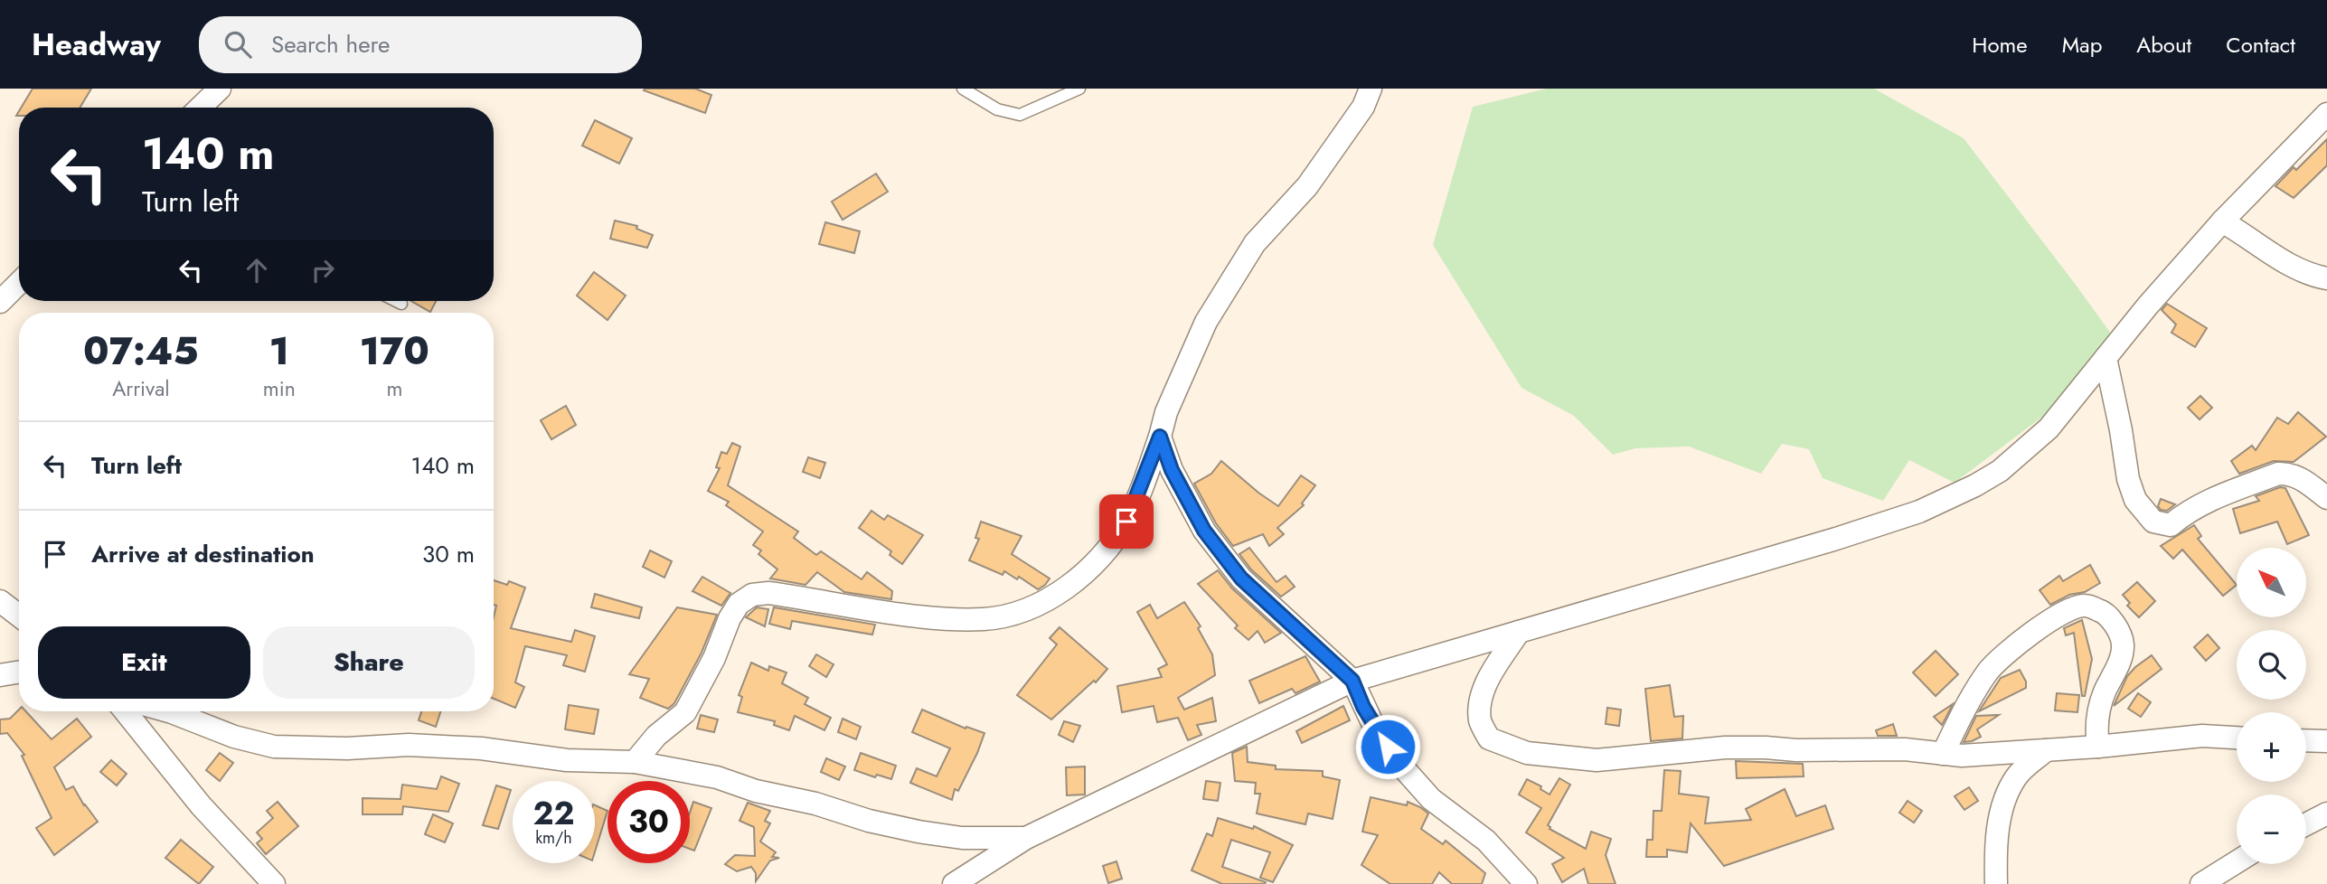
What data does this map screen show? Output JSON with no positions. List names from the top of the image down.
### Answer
{
  "north": "top left",
  "page": {
    "header": "Headway",
    "search": "Search here",
    "nav": [
      "Home",
      "Map",
      "About",
      "Contact"
    ],
    "turn": ["140 m", "Turn left"],
    "eta": [
      "07:45",
      "Arrival",
      "1",
      "min",
      "170",
      "m"
    ],
    "list": [
      {
        "name": "Turn left",
        "value": "140 m"
      },
      {
        "name": "Arrive at destination",
        "value": "30 m"
      }
    ],
    "map_buttons": ["+", "−"],
    "buttons": ["Exit", "Share"],
    "speed": "22 km/h",
    "limit": "30"
  }
}
